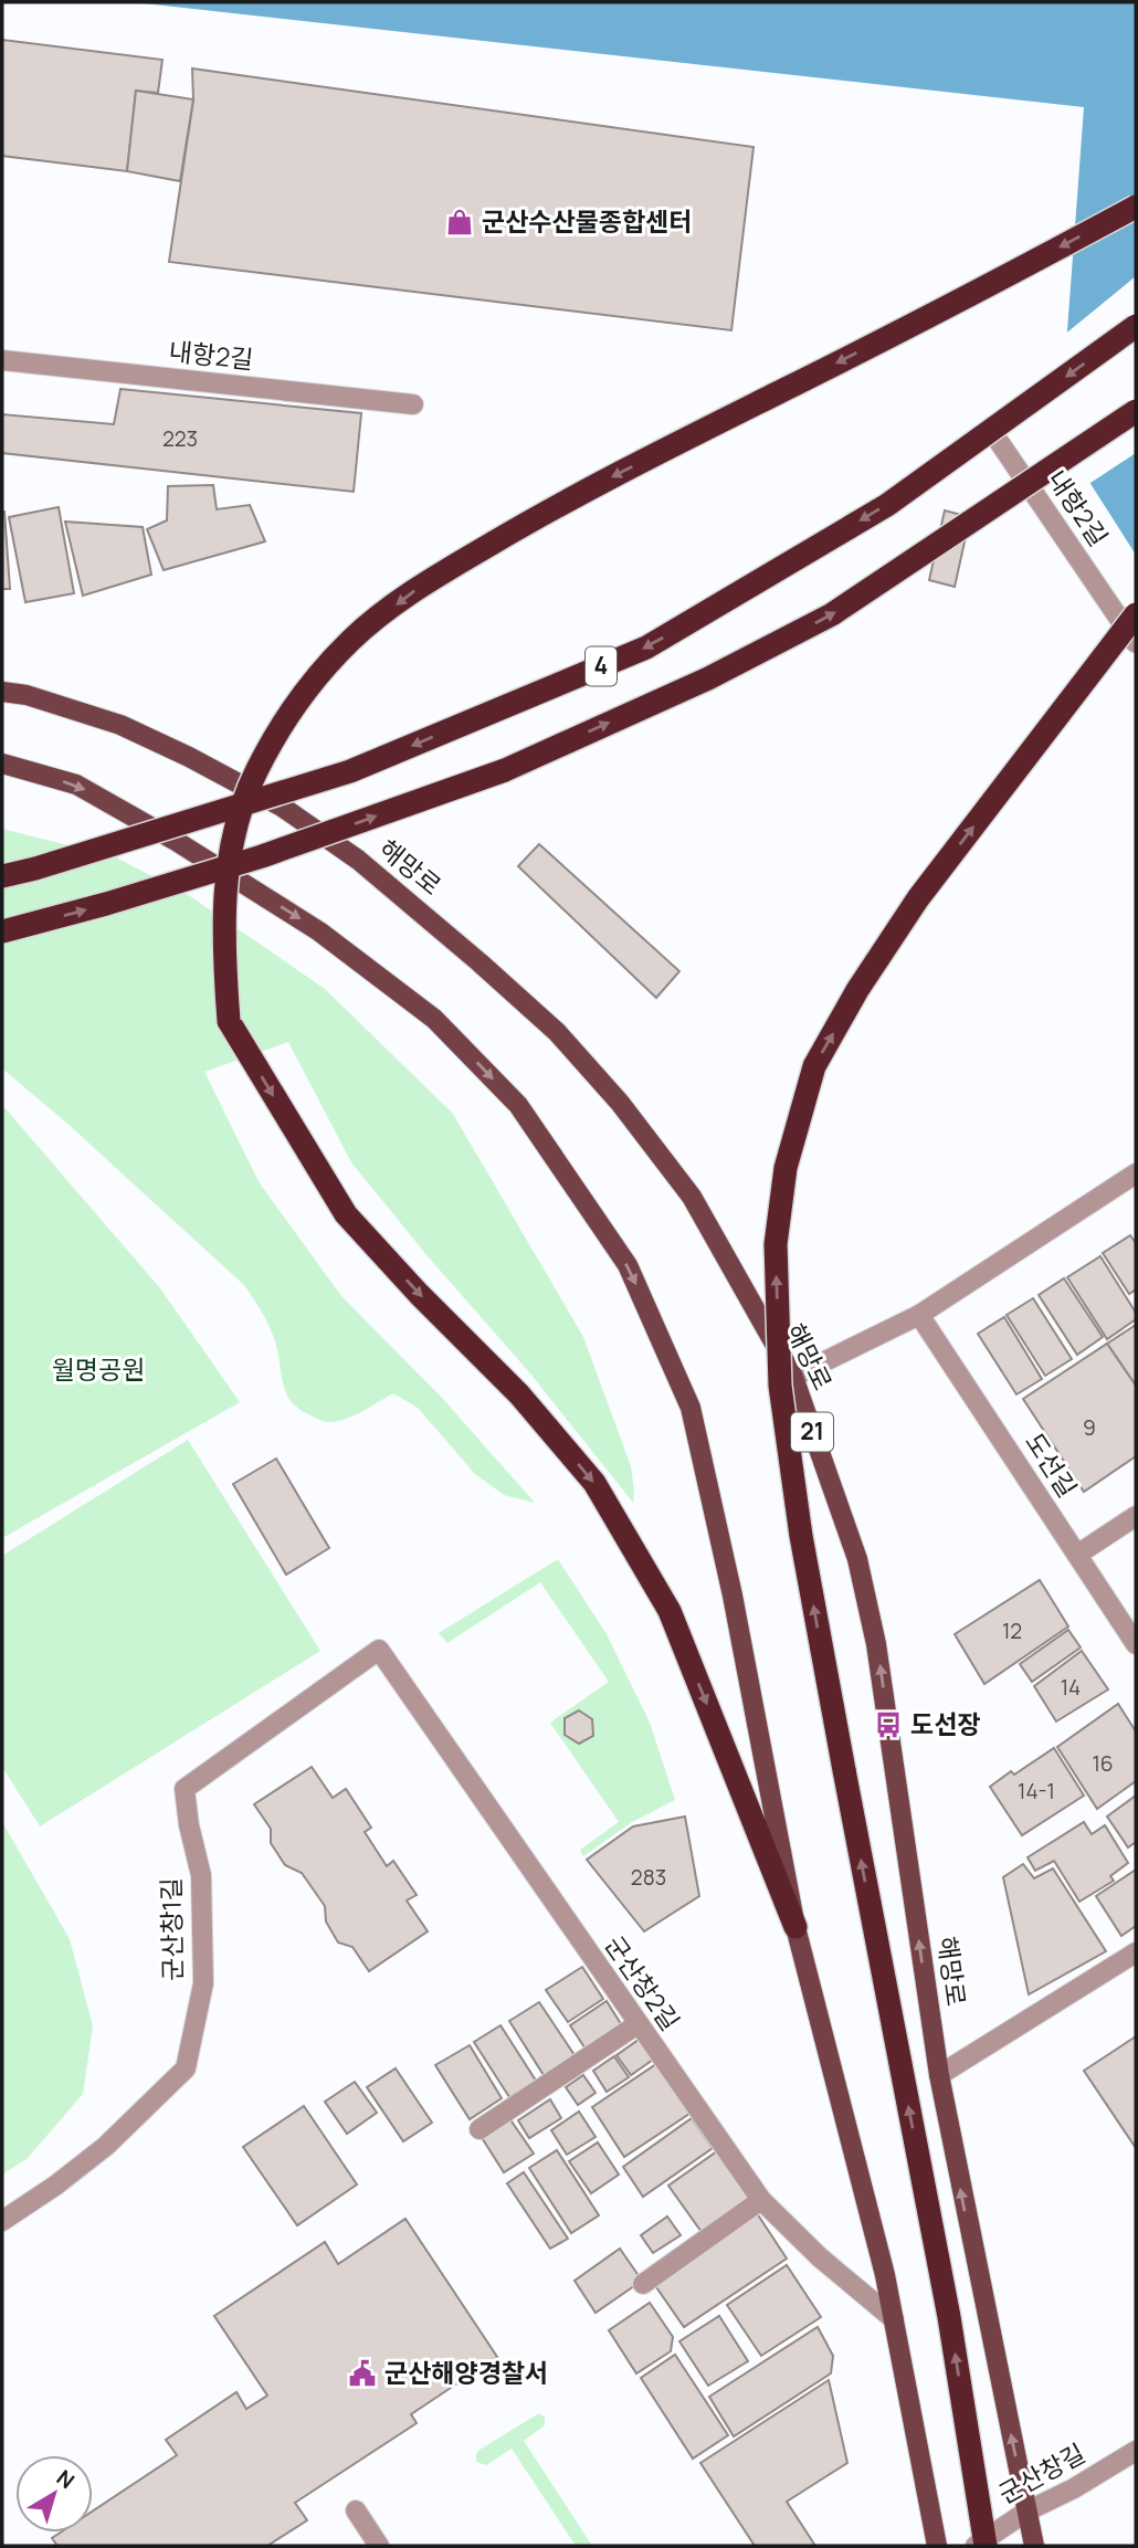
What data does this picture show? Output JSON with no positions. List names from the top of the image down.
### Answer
{
  "streets": {
    "highway": ["4"],
    "main road": ["해망로", "21"],
    "street": [
      "내항2길",
      "도선길",
      "군산창1길",
      "군산창2길",
      "군산창길"
    ]
  },
  "crossings": [
    ["해망로", "군산창길"],
    ["군산창1길", "군산창2길"]
  ],
  "parks": ["월명공원"],
  "places": {
    "shop": ["군산수산물종합센터"],
    "bus stop": ["도선장"],
    "public building": ["군산해양경찰서"]
  },
  "house_numbers": [
    "223",
    "9",
    "12",
    "14",
    "16",
    "14-1",
    "283"
  ],
  "north": "top right"
}
